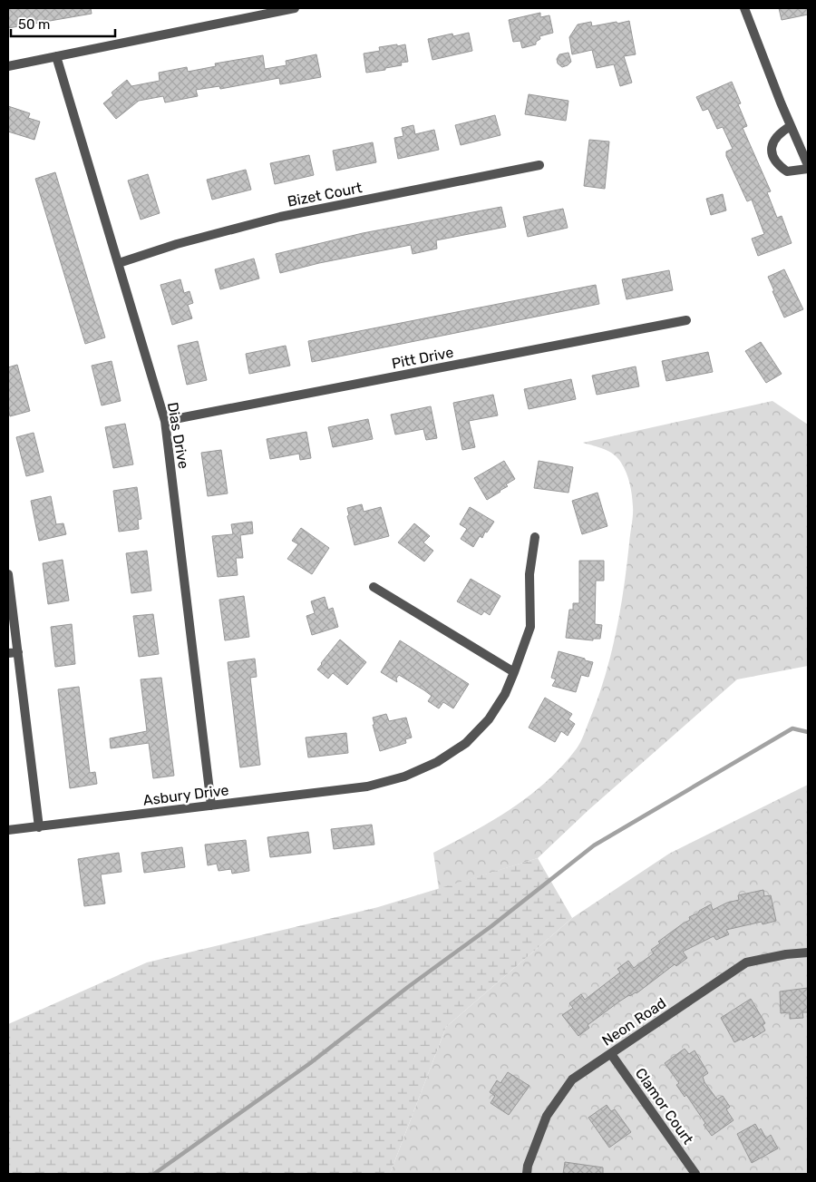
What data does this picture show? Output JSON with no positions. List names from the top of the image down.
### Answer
{
  "streets": {
    "street": [
      "Bizet Court",
      "Pitt Drive",
      "Dias Drive",
      "Asbury Drive",
      "Neon Road",
      "Clamor Court"
    ]
  },
  "crossings": [
    ["Bizet Court", "Dias Drive"],
    ["Pitt Drive", "Dias Drive"],
    ["Dias Drive", "Asbury Drive"],
    ["Neon Road", "Clamor Court"]
  ],
  "scale_bar": "50 m"
}
